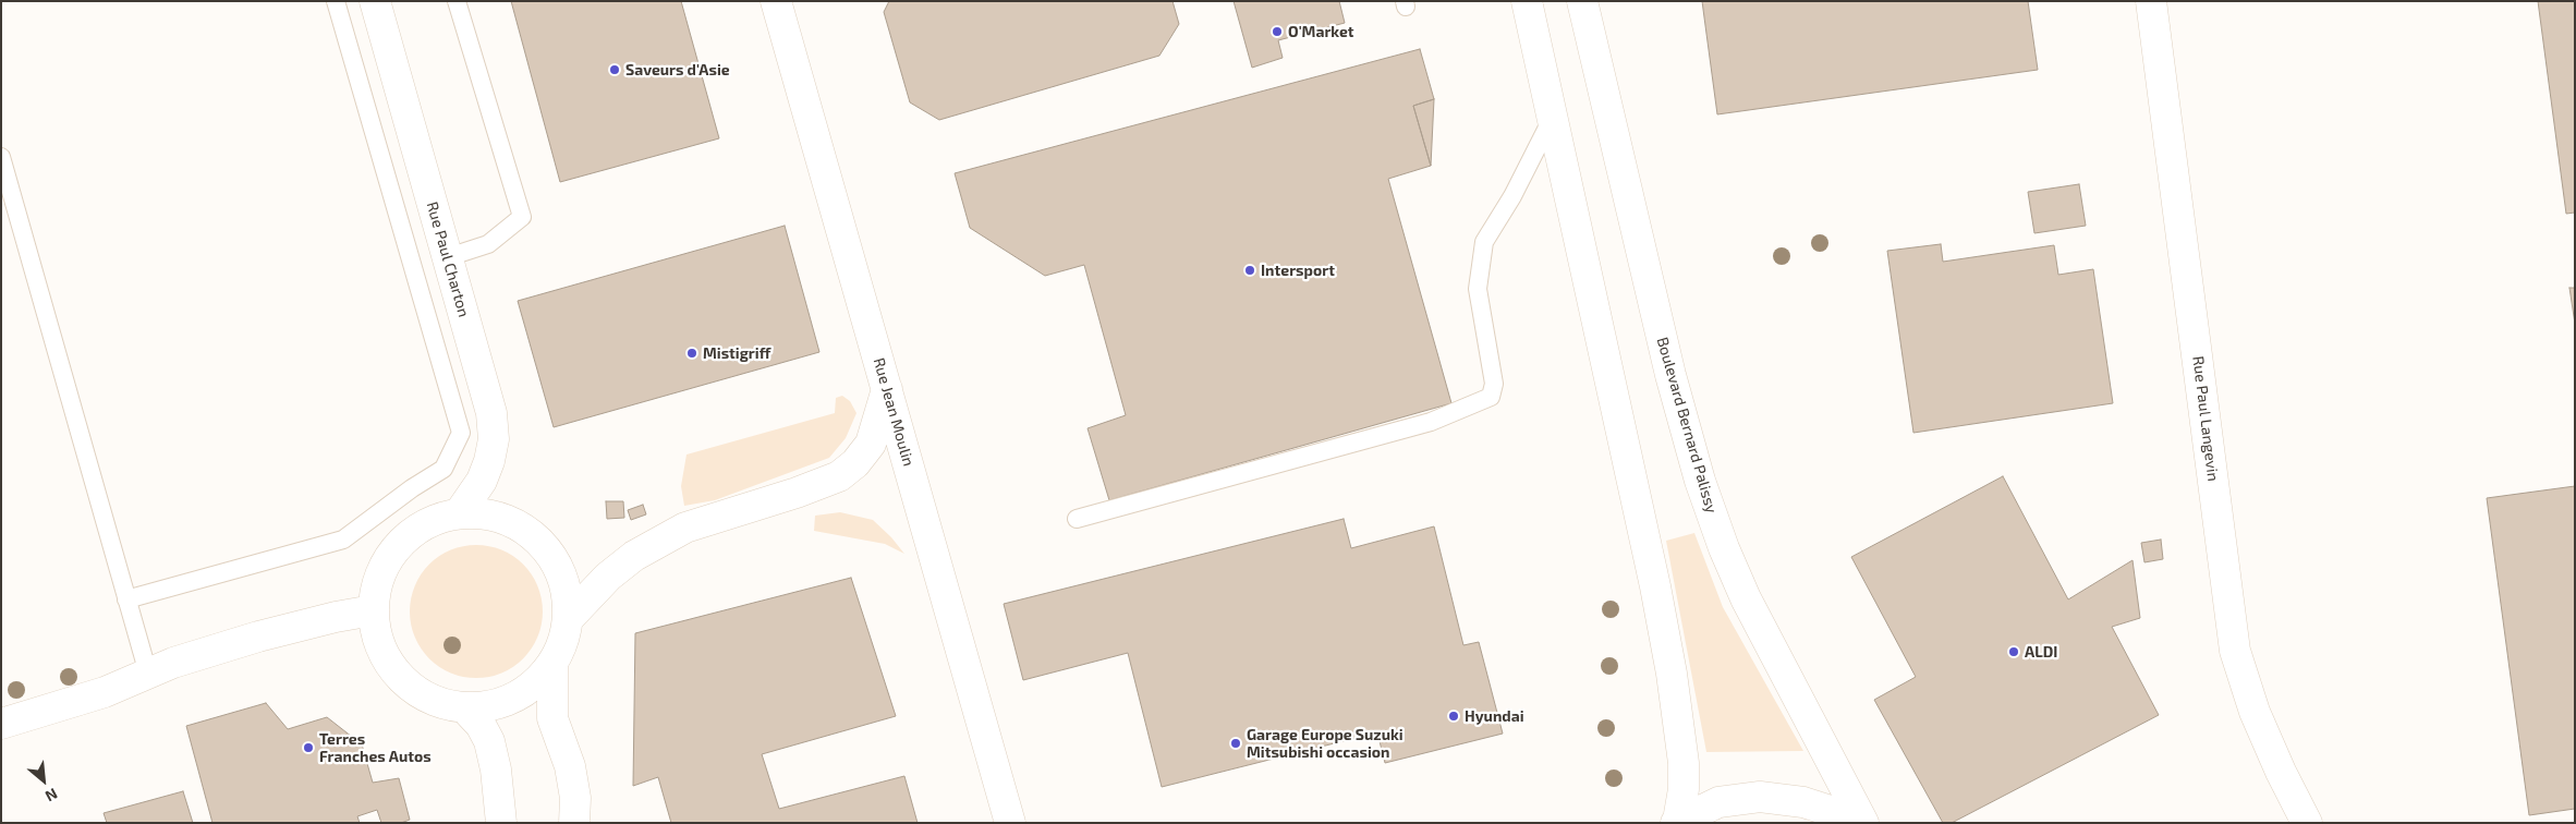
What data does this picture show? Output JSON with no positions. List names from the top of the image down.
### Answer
{
  "streets": {
    "street": [
      "Rue Paul Charton",
      "Rue Jean Moulin",
      "Rue Paul Langevin",
      "Boulevard Bernard Palissy"
    ]
  },
  "places": [
    "O'Market",
    "Saveurs d'Asie",
    "Intersport",
    "Mistigriff",
    "ALDI",
    "Hyundai",
    "Garage Europe Suzuki Mitsubishi occasion",
    "Terres Franches Autos"
  ],
  "north": "bottom right"
}
